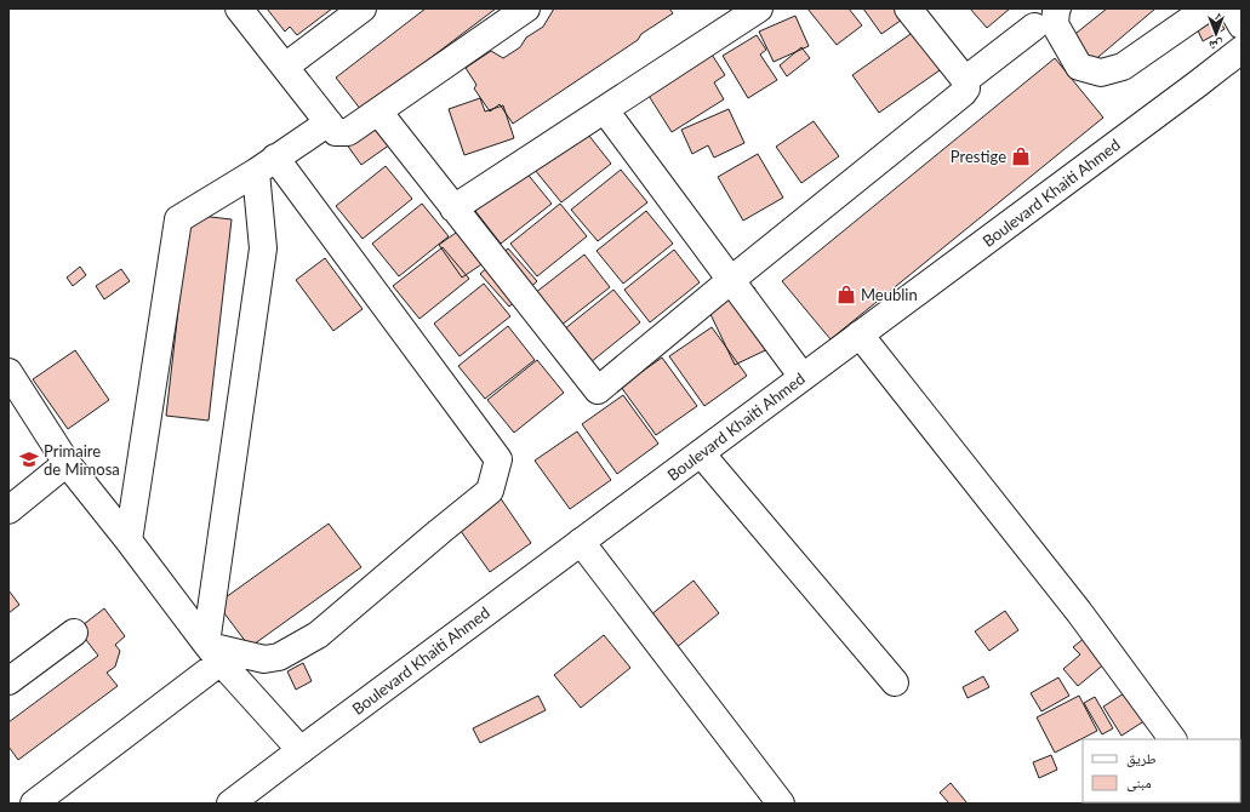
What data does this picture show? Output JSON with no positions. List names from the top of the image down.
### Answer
{
  "streets": {
    "main road": ["Boulevard Khaiti Ahmed"]
  },
  "places": {
    "shop": ["Prestige", "Meublin"],
    "school or university": ["Primaire de Mimosa"]
  },
  "legend": ["طريق", "مبنى"],
  "north": "bottom"
}
